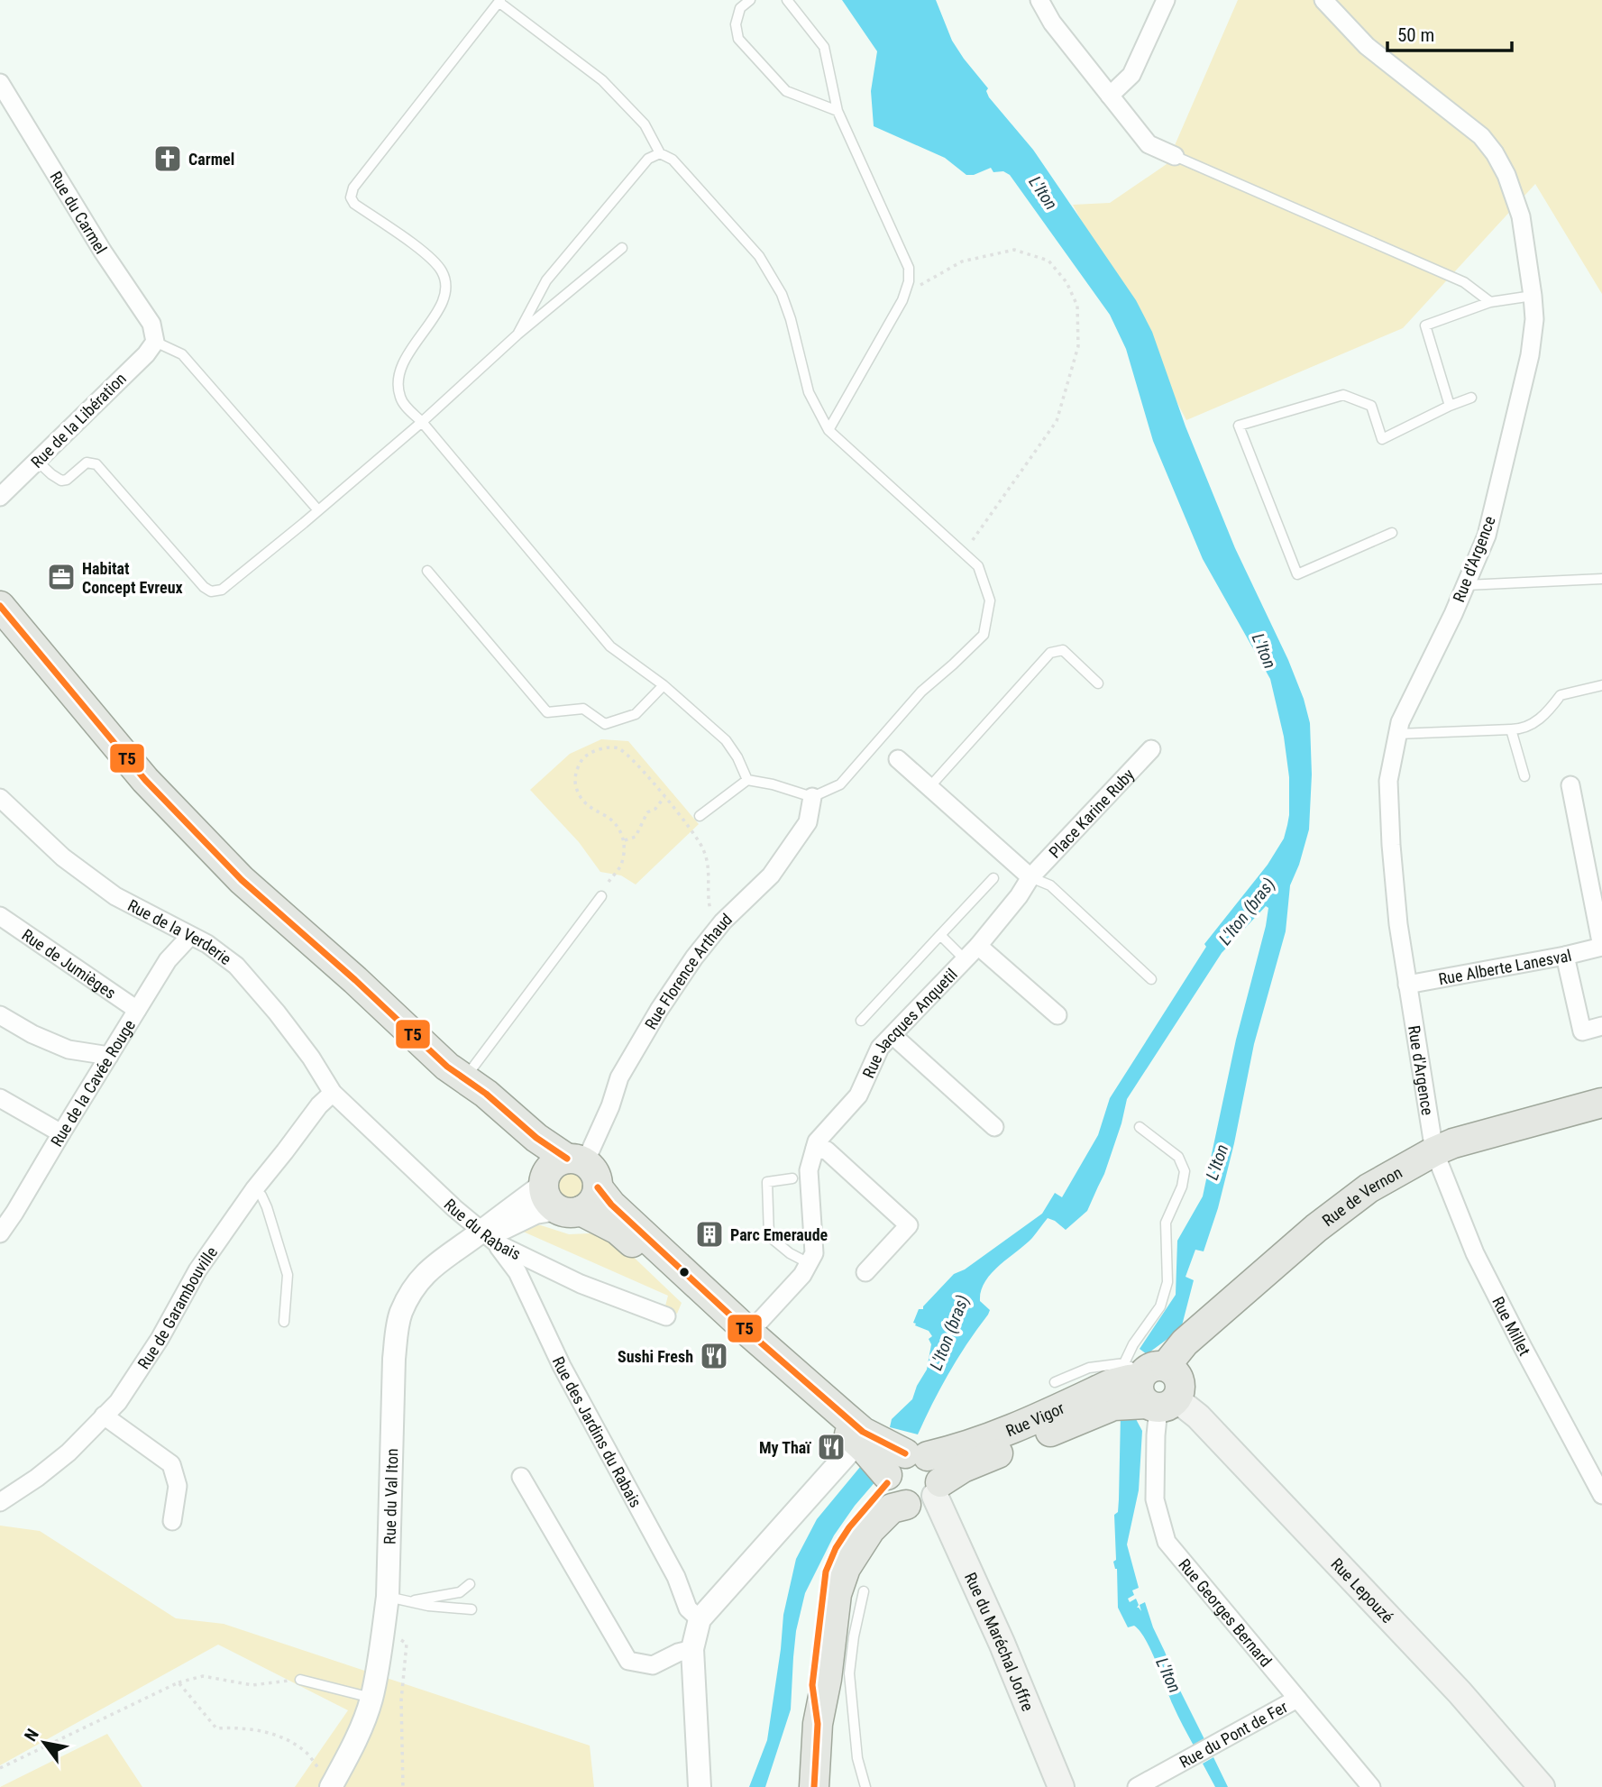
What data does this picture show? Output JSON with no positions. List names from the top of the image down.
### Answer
{
  "streets": {
    "main road": [
      "Rue de Vernon",
      "Rue Vigor",
      "Rue Lepouzé",
      "Rue du Maréchal Joffre"
    ],
    "street": [
      "Rue du Carmel",
      "Rue de la Libération",
      "Rue d'Argence",
      "Place Karine Ruby",
      "Rue de la Verderie",
      "Rue de Jumièges",
      "Rue Alberte Lanesval",
      "Rue Florence Arthaud",
      "Rue Jacques Anquetil",
      "Rue de la Cavée Rouge",
      "Rue du Rabais",
      "Rue de Garambouville",
      "Rue Millet",
      "Rue des Jardins du Rabais",
      "Rue du Val Iton",
      "Rue Georges Bernard",
      "Rue du Pont de Fer"
    ]
  },
  "crossings": [
    ["Rue du Carmel", "Rue de la Libération"],
    ["Rue d'Argence", "Rue Alberte Lanesval"],
    ["Rue d'Argence", "Rue de Vernon"],
    ["Rue d'Argence", "Rue Millet"],
    ["Place Karine Ruby", "Rue Jacques Anquetil"],
    ["Rue de la Verderie", "Rue de la Cavée Rouge"],
    ["Rue de la Verderie", "Rue du Rabais"],
    ["Rue de la Verderie", "Rue de Garambouville"],
    ["Rue de Jumièges", "Rue de la Cavée Rouge"],
    ["Rue Florence Arthaud", "Rue du Val Iton"],
    ["Rue de Vernon", "Rue Millet"],
    ["Rue de Vernon", "Rue Vigor"],
    ["Rue de Vernon", "Rue Lepouzé"],
    ["Rue de Vernon", "Rue Georges Bernard"],
    ["Rue du Rabais", "Rue de Garambouville"],
    ["Rue du Rabais", "Rue des Jardins du Rabais"],
    ["Rue du Rabais", "Rue du Val Iton"],
    ["Rue Vigor", "Rue Lepouzé"],
    ["Rue Vigor", "Rue Georges Bernard"],
    ["Rue Vigor", "Rue du Maréchal Joffre"],
    ["Rue des Jardins du Rabais", "Rue du Val Iton"],
    ["Rue Lepouzé", "Rue Georges Bernard"],
    ["Rue Georges Bernard", "Rue du Pont de Fer"]
  ],
  "water": ["L'Iton", "L'Iton (bras)"],
  "places": {
    "church": ["Carmel"],
    "office": ["Habitat Concept Evreux"],
    "building": ["Parc Emeraude"],
    "restaurant": ["Sushi Fresh", "My Thaï"]
  },
  "lines": ["transit line T5"],
  "scale_bar": "50 m",
  "north": "top left"
}
